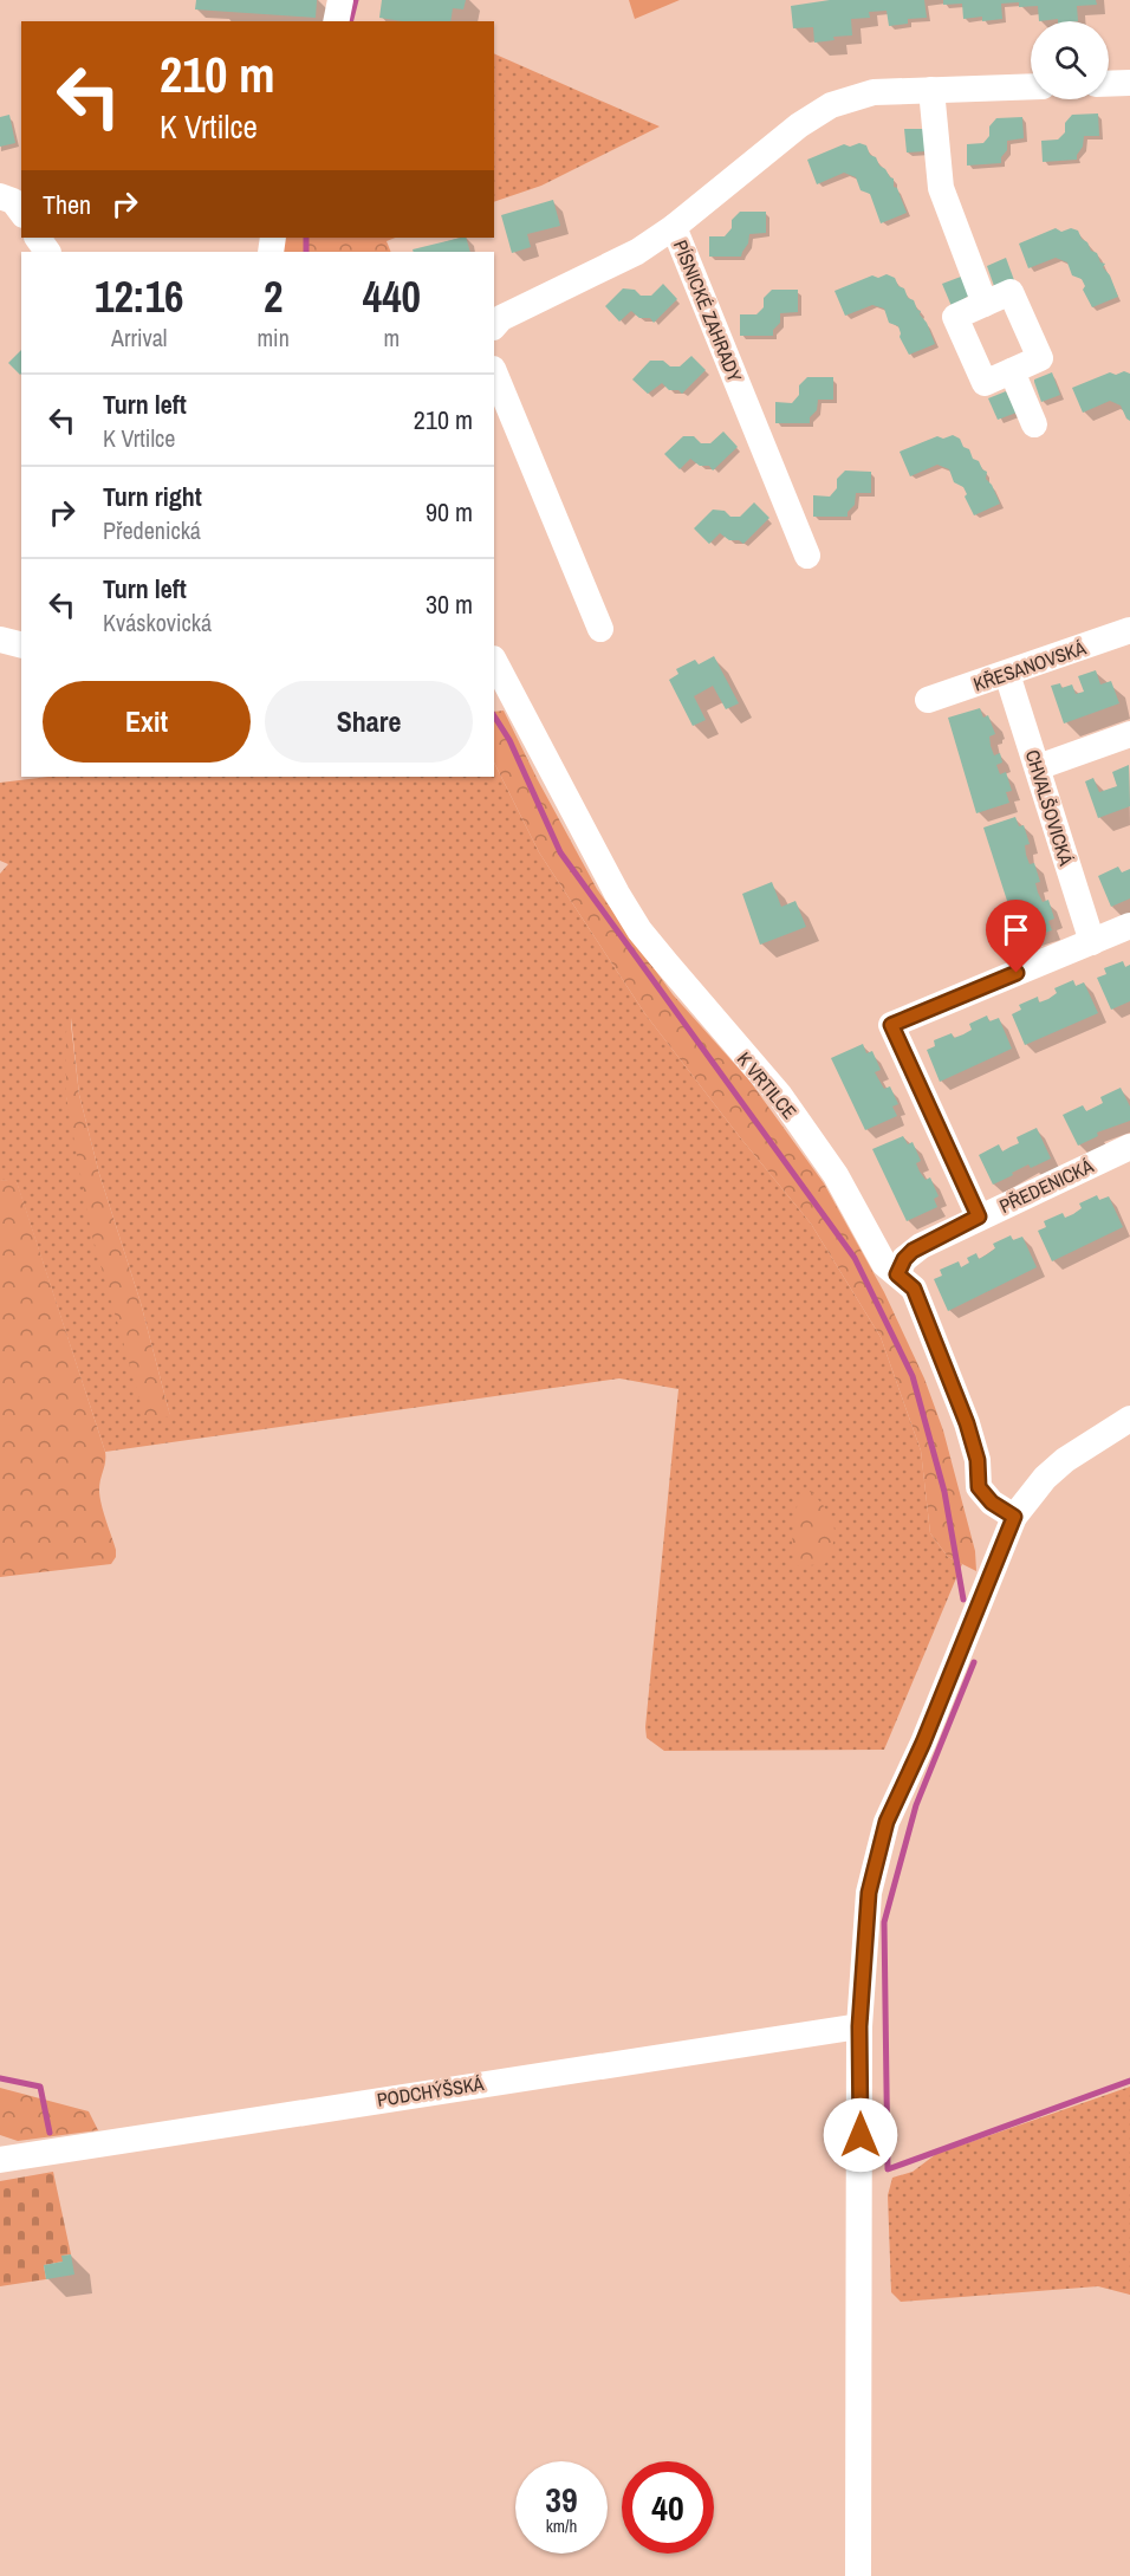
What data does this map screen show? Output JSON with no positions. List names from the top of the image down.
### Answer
{
  "streets": {
    "street": [
      "PÍSNICKÉ ZAHRADY",
      "KŘESANOVSKÁ",
      "CHVALŠOVICKÁ",
      "K VRTILCE",
      "PŘEDENICKÁ",
      "PODCHÝŠSKÁ"
    ]
  },
  "crossings": [
    ["KŘESANOVSKÁ", "CHVALŠOVICKÁ"],
    ["K VRTILCE", "PŘEDENICKÁ"]
  ],
  "page": {
    "turn": ["210 m", "K Vrtilce"],
    "then": "Then",
    "eta": [
      "12:16",
      "Arrival",
      "2",
      "min",
      "440",
      "m"
    ],
    "list": [
      {
        "name": "Turn left",
        "note": "K Vrtilce",
        "value": "210 m"
      },
      {
        "name": "Turn right",
        "note": "Předenická",
        "value": "90 m"
      },
      {
        "name": "Turn left",
        "note": "Kváskovická",
        "value": "30 m"
      }
    ],
    "buttons": ["Exit", "Share"],
    "speed": "39 km/h",
    "limit": "40"
  }
}
